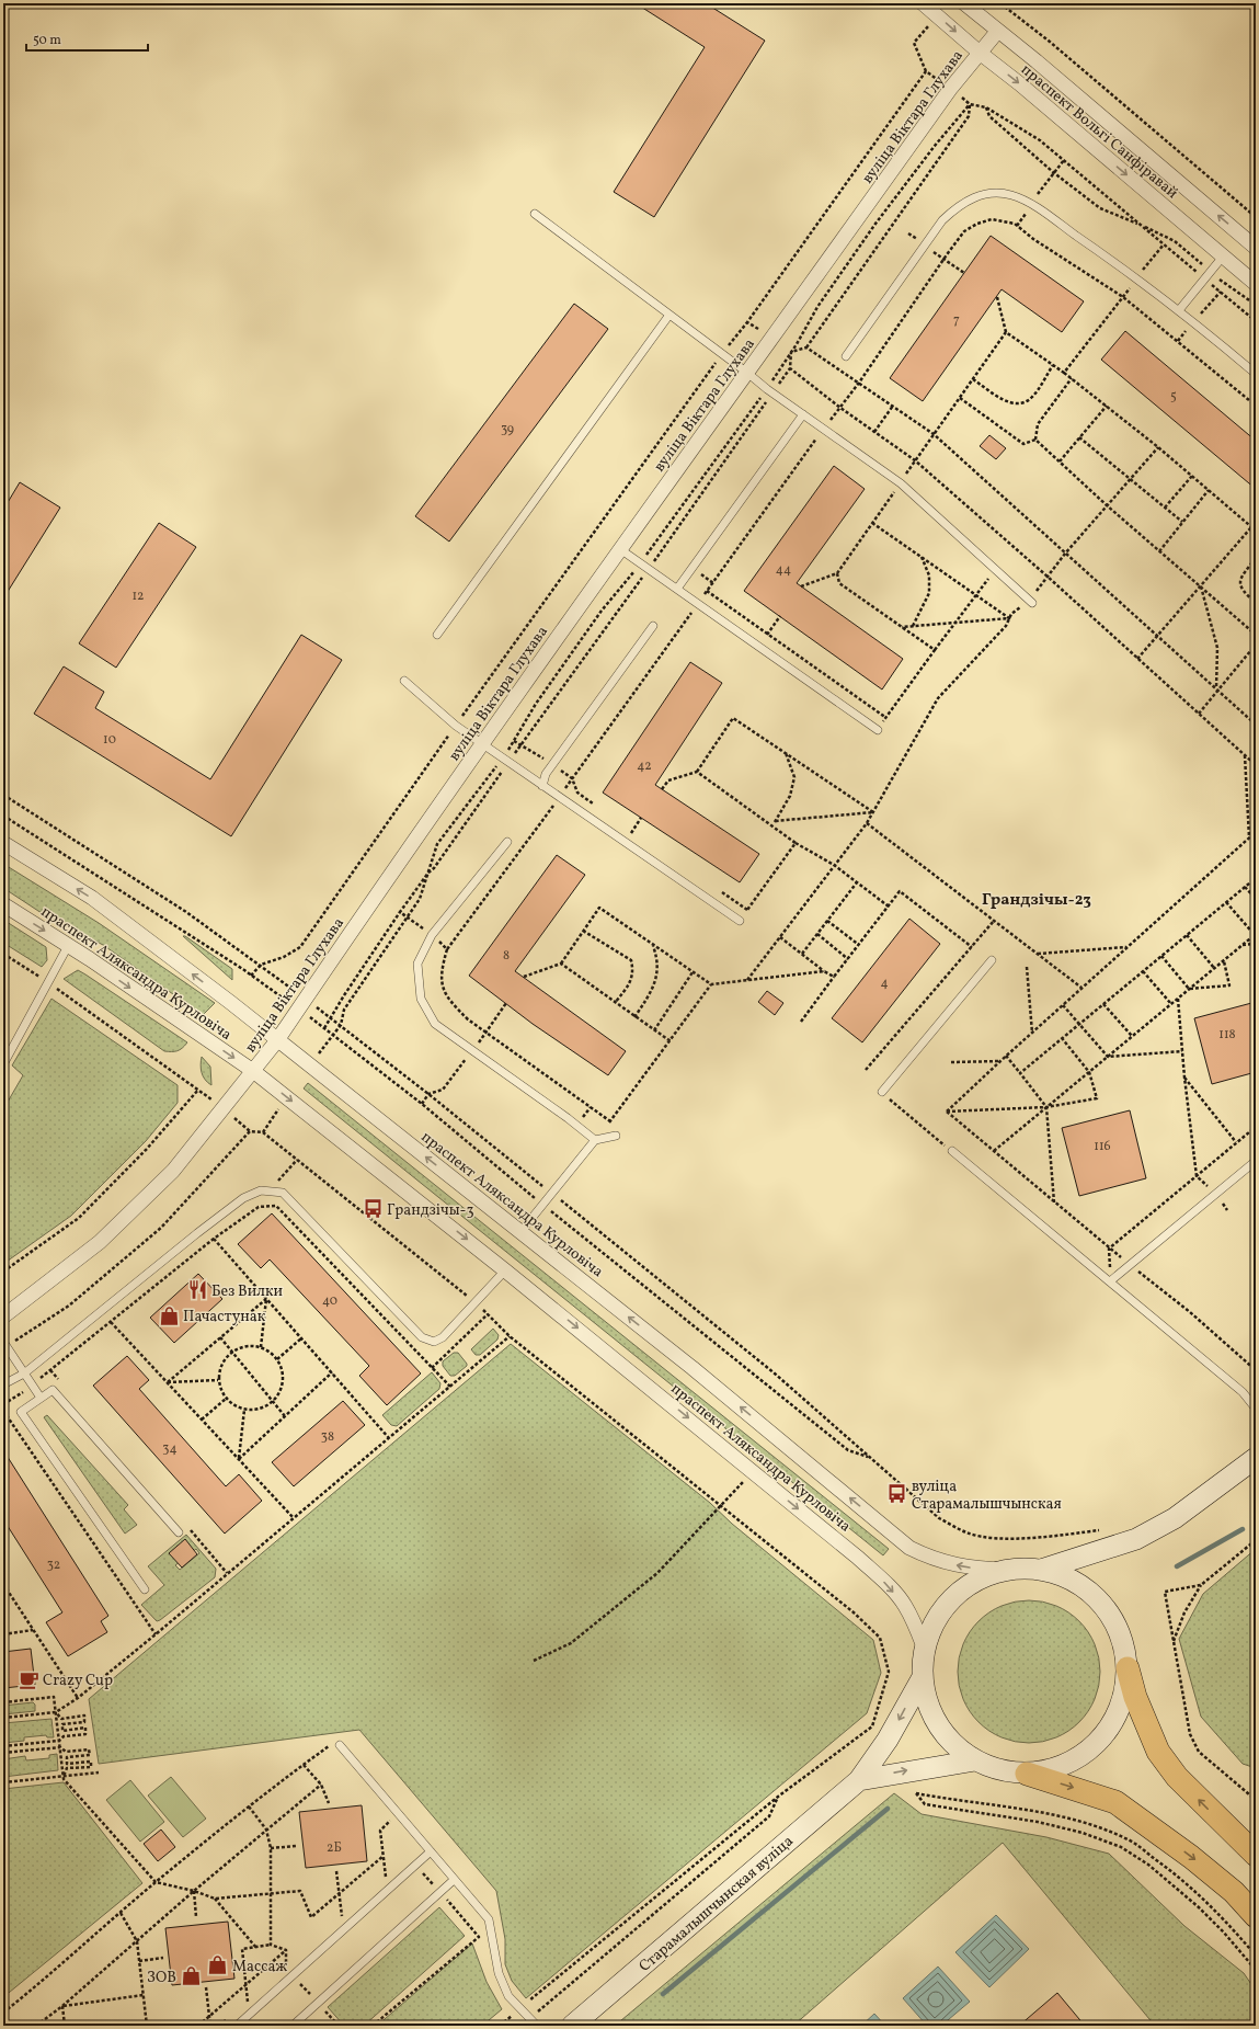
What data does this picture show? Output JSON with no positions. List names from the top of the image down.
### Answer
{
  "streets": {
    "main road": ["Старамалышчынская вуліца"],
    "street": ["вуліца Віктара Глухава", "праспект Вольгі Санфіравай", "праспект Аляксандра Курловіча"]
  },
  "crossings": [
    ["вуліца Віктара Глухава", "праспект Вольгі Санфіравай"],
    ["вуліца Віктара Глухава", "праспект Аляксандра Курловіча"],
    ["праспект Аляксандра Курловіча", "Старамалышчынская вуліца"]
  ],
  "districts": ["Грандзічы-23"],
  "places": {
    "bus stop": ["Грандзічы-3", "вуліца Старамалышчынская"],
    "restaurant": ["Без Вилки"],
    "shop": ["Пачастунак", "Массаж", "ЗОВ"],
    "cafe": ["Crazy Cup"]
  },
  "house_numbers": [
    "7",
    "5",
    "39",
    "44",
    "12",
    "10",
    "42",
    "8",
    "4",
    "118",
    "116",
    "40",
    "38",
    "34",
    "32",
    "2Б"
  ],
  "scale_bar": "50 m"
}
